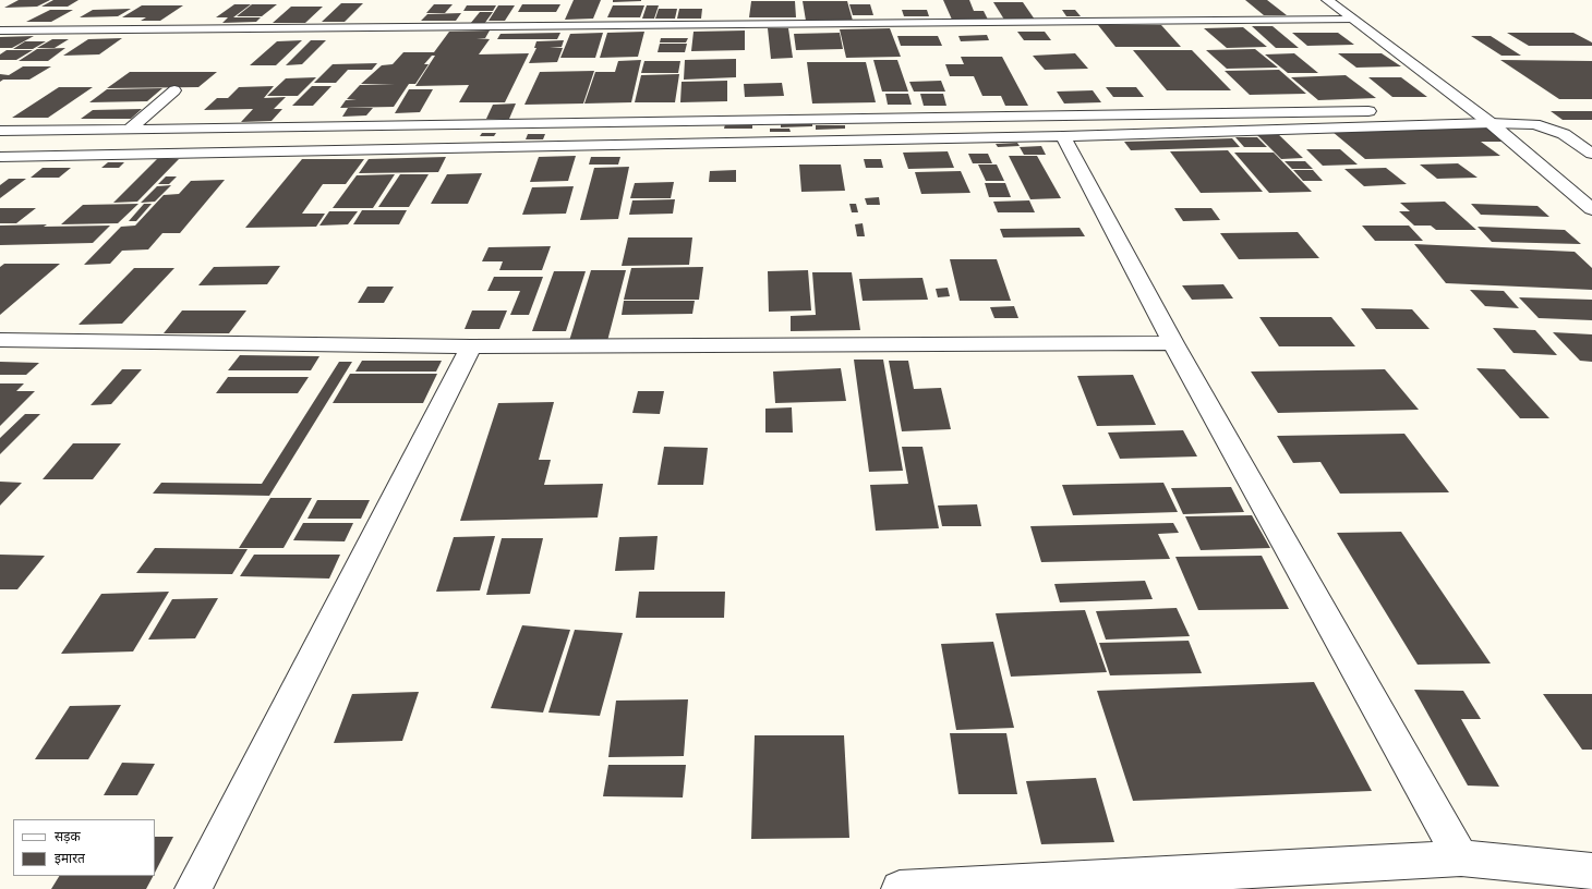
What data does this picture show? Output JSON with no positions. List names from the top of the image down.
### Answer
{
  "legend": ["सड़क", "इमारत"]
}
